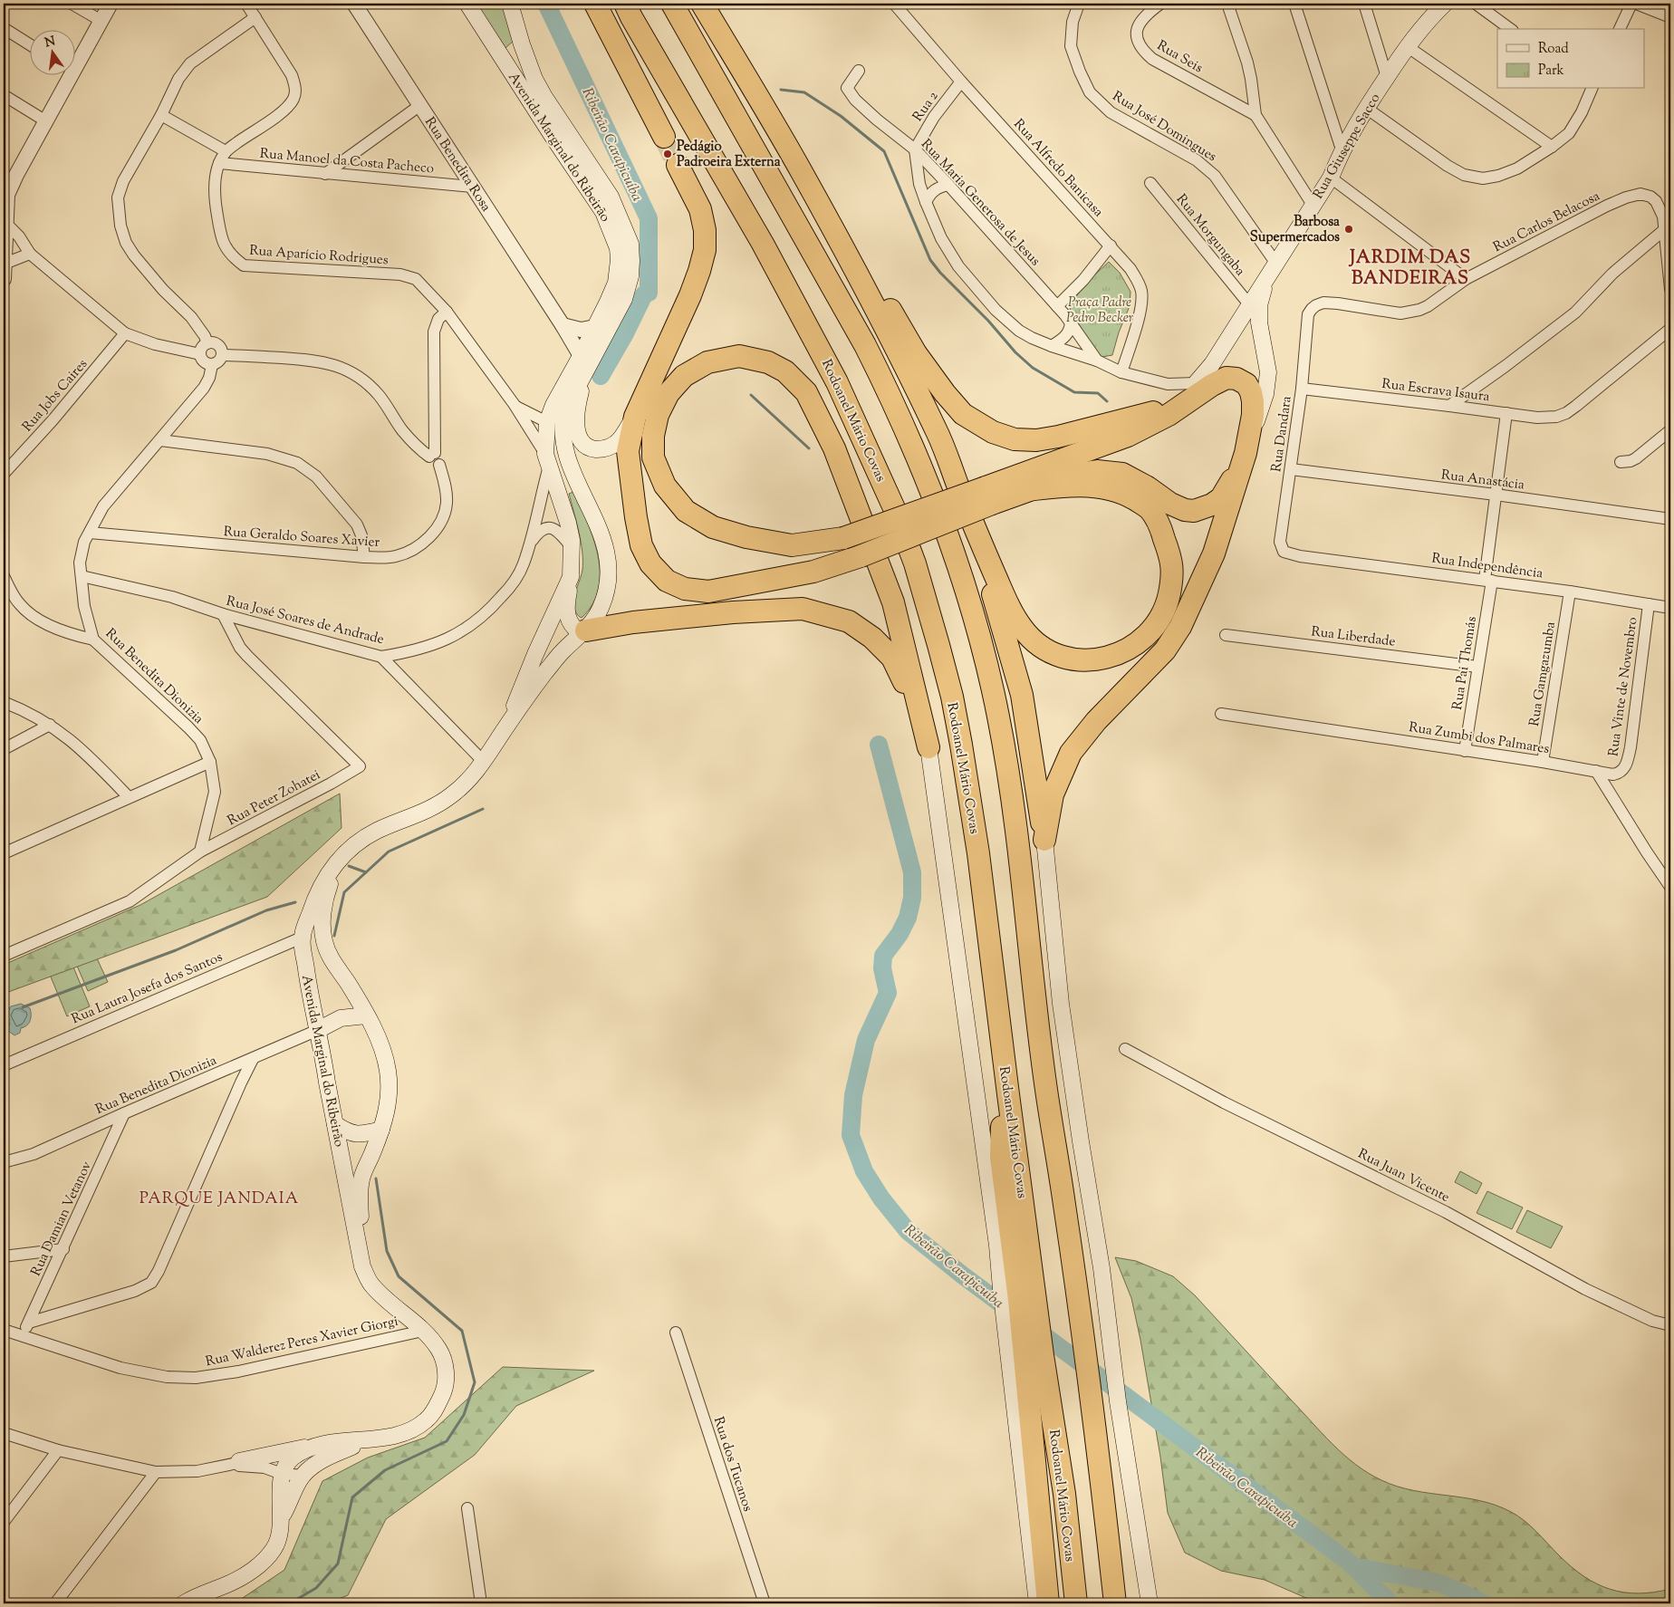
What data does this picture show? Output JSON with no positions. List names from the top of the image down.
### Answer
{
  "streets": {
    "highway": ["Rodoanel Mário Covas"],
    "main road": ["Rua Giuseppe Sacco", "Avenida Marginal do Ribeirão"],
    "street": [
      "Rua Seis",
      "Rua 2",
      "Rua José Domingues",
      "Rua Manoel da Costa Pacheco",
      "Rua Benedita Rosa",
      "Rua Alfredo Banicasa",
      "Rua Maria Generosa de Jesus",
      "Rua Carlos Belacosa",
      "Rua Morgungaba",
      "Rua Aparício Rodrigues",
      "Rua Escrava Isaura",
      "Rua Jobs Caires",
      "Rua Dandara",
      "Rua Anastácia",
      "Rua Geraldo Soares Xavier",
      "Rua Independência",
      "Rua José Soares de Andrade",
      "Rua Liberdade",
      "Rua Pai Thomás",
      "Rua Gamgazumba",
      "Rua Benedita Dionizia",
      "Rua Vinte de Novembro",
      "Rua Zumbi dos Palmares",
      "Rua Peter Zohatei",
      "Rua Laura Josefa dos Santos",
      "Rua Juan Vicente",
      "Rua Damian Vetanov",
      "Rua Walderez Peres Xavier Giorgi",
      "Rua dos Tucanos"
    ]
  },
  "crossings": [
    ["Rua 2", "Rua Alfredo Banicasa"],
    ["Rua 2", "Rua Maria Generosa de Jesus"],
    ["Rua José Domingues", "Rua Giuseppe Sacco"],
    ["Rua Giuseppe Sacco", "Rua Morgungaba"],
    ["Avenida Marginal do Ribeirão", "Rua Benedita Rosa"],
    ["Avenida Marginal do Ribeirão", "Rua Aparício Rodrigues"],
    ["Avenida Marginal do Ribeirão", "Rua José Soares de Andrade"],
    ["Avenida Marginal do Ribeirão", "Rua Benedita Dionizia"],
    ["Avenida Marginal do Ribeirão", "Rua Laura Josefa dos Santos"],
    ["Avenida Marginal do Ribeirão", "Rua Walderez Peres Xavier Giorgi"],
    ["Rua Manoel da Costa Pacheco", "Rua Benedita Rosa"],
    ["Rua Manoel da Costa Pacheco", "Rua Aparício Rodrigues"],
    ["Rua Carlos Belacosa", "Rua Dandara"],
    ["Rua Aparício Rodrigues", "Rua José Soares de Andrade"],
    ["Rua Escrava Isaura", "Rua Dandara"],
    ["Rua Escrava Isaura", "Rua Pai Thomás"],
    ["Rua Dandara", "Rua Anastácia"],
    ["Rua Dandara", "Rua Independência"],
    ["Rua Anastácia", "Rua Pai Thomás"],
    ["Rua Geraldo Soares Xavier", "Rua Benedita Dionizia"],
    ["Rua Independência", "Rua Pai Thomás"],
    ["Rua Independência", "Rua Gamgazumba"],
    ["Rua Independência", "Rua Vinte de Novembro"],
    ["Rua José Soares de Andrade", "Rua Benedita Dionizia"],
    ["Rua José Soares de Andrade", "Rua Peter Zohatei"],
    ["Rua Liberdade", "Rua Pai Thomás"],
    ["Rua Pai Thomás", "Rua Zumbi dos Palmares"],
    ["Rua Gamgazumba", "Rua Zumbi dos Palmares"],
    ["Rua Benedita Dionizia", "Rua Peter Zohatei"],
    ["Rua Benedita Dionizia", "Rua Damian Vetanov"],
    ["Rua Vinte de Novembro", "Rua Zumbi dos Palmares"],
    ["Rua Damian Vetanov", "Rua Walderez Peres Xavier Giorgi"]
  ],
  "districts": ["JARDIM DAS BANDEIRAS", "PARQUE JANDAIA"],
  "water": ["Ribeirão Carapicuíba"],
  "parks": ["Praça Padre Pedro Becker"],
  "places": ["Pedágio Padroeira Externa", "Barbosa Supermercados"],
  "legend": ["Road", "Park"],
  "north": "top"
}
